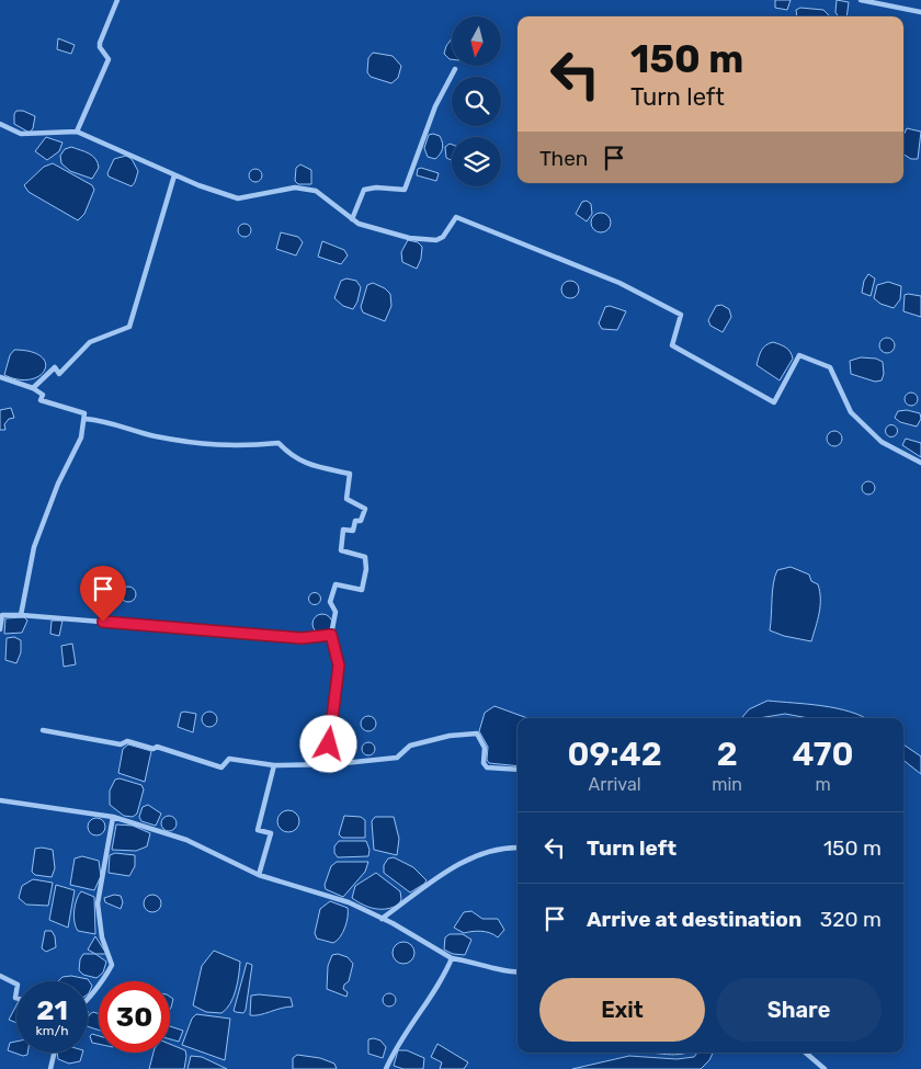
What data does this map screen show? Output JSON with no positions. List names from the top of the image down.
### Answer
{
  "north": "bottom",
  "page": {
    "turn": ["150 m", "Turn left"],
    "then": "Then",
    "eta": [
      "09:42",
      "Arrival",
      "2",
      "min",
      "470",
      "m"
    ],
    "list": [
      {
        "name": "Turn left",
        "value": "150 m"
      },
      {
        "name": "Arrive at destination",
        "value": "320 m"
      }
    ],
    "buttons": ["Exit", "Share"],
    "speed": "21 km/h",
    "limit": "30"
  }
}
